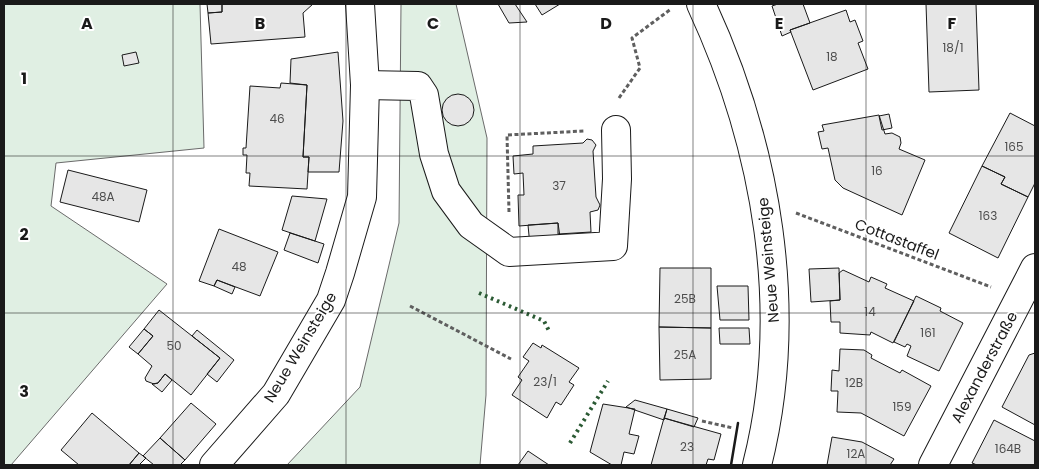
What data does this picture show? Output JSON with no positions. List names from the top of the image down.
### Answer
{
  "streets": {
    "street": ["Neue Weinsteige", "Alexanderstraße"],
    "path": ["Cottastaffel"]
  },
  "crossings": [
    ["Cottastaffel", "Neue Weinsteige"],
    ["Cottastaffel", "Alexanderstraße"]
  ],
  "house_numbers": [
    "18/1",
    "18",
    "46",
    "165",
    "16",
    "37",
    "48A",
    "163",
    "48",
    "25B",
    "14",
    "161",
    "50",
    "25A",
    "23/1",
    "12B",
    "159",
    "23",
    "164B",
    "12A"
  ],
  "grid": {
    "columns": [
      "A",
      "B",
      "C",
      "D",
      "E",
      "F"
    ],
    "rows": ["1", "2", "3"]
  }
}
